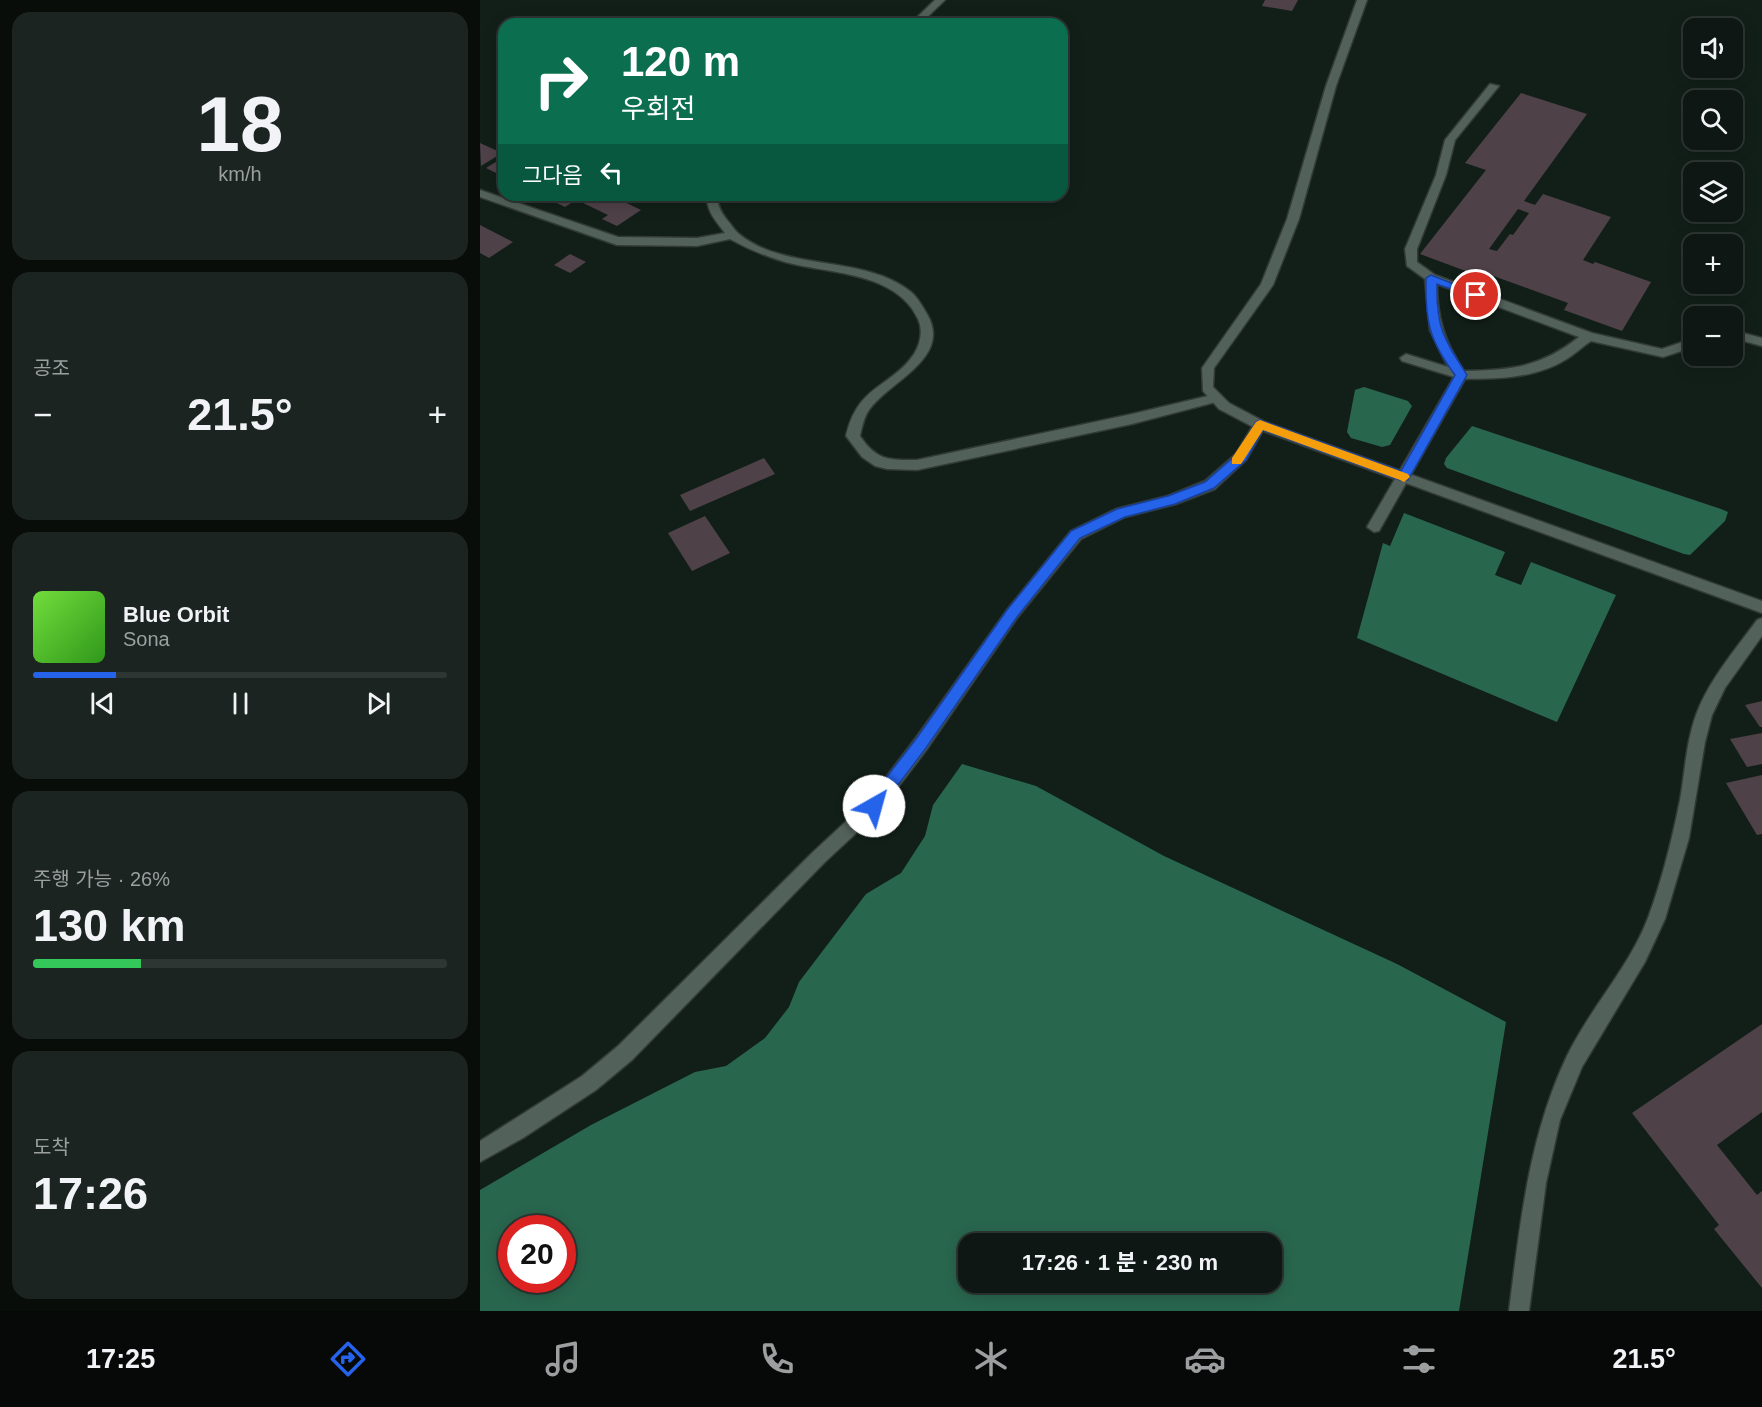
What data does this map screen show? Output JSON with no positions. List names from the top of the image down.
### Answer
{
  "page": {
    "tile": [
      ["18", "km/h"],
      "공조",
      ["주행 가능 · 26%", "130 km"],
      ["도착", "17:26"]
    ],
    "map_buttons": ["+", "−"],
    "turn": ["120 m", "우회전"],
    "then": "그다음",
    "heat": ["−", "21.5°", "+"],
    "song": ["Blue Orbit", "Sona"],
    "limit": "20",
    "trip": "17:26 · 1 분 · 230 m",
    "tabs": ["17:25", "21.5°"]
  }
}
